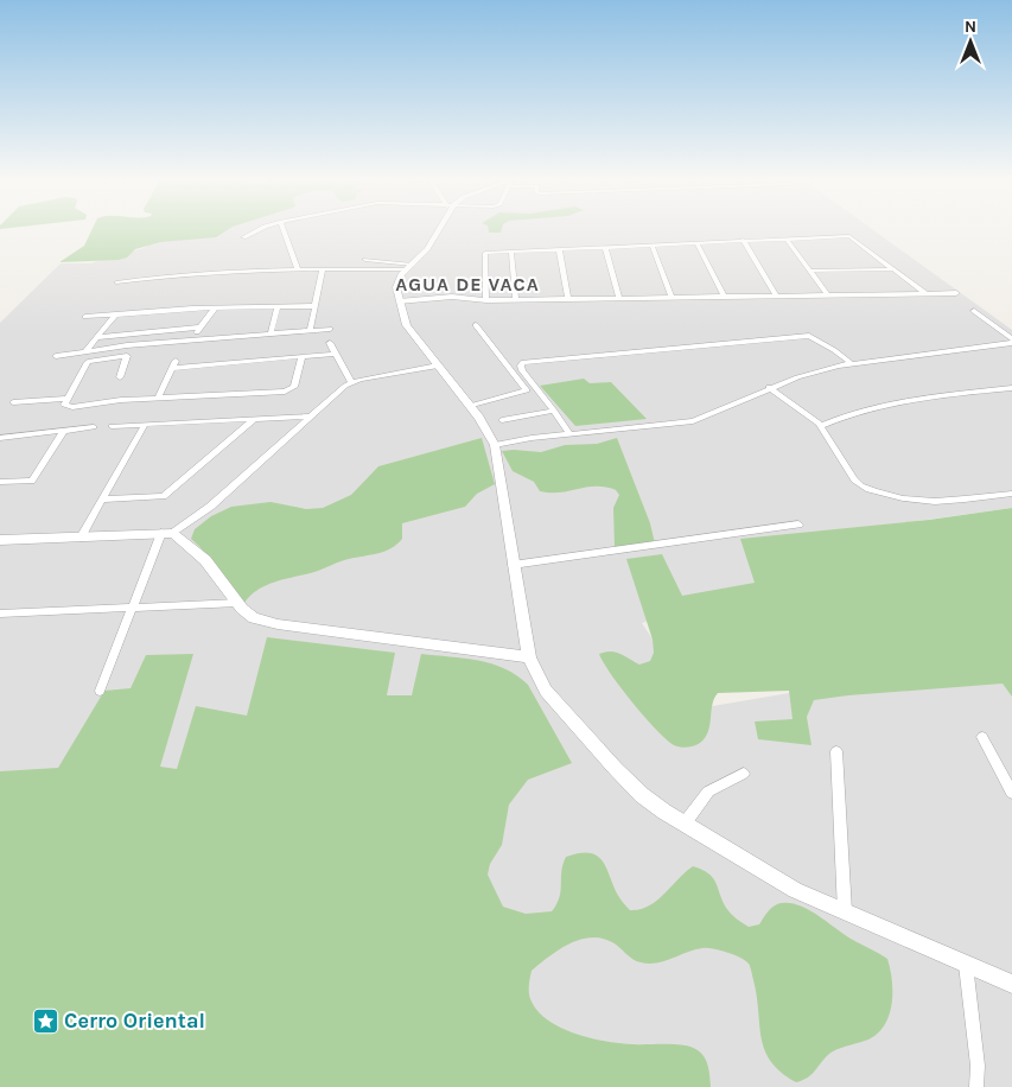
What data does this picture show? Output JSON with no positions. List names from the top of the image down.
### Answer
{
  "districts": ["AGUA DE VACA"],
  "places": {
    "place": ["Cerro Oriental"]
  },
  "north": "top"
}
